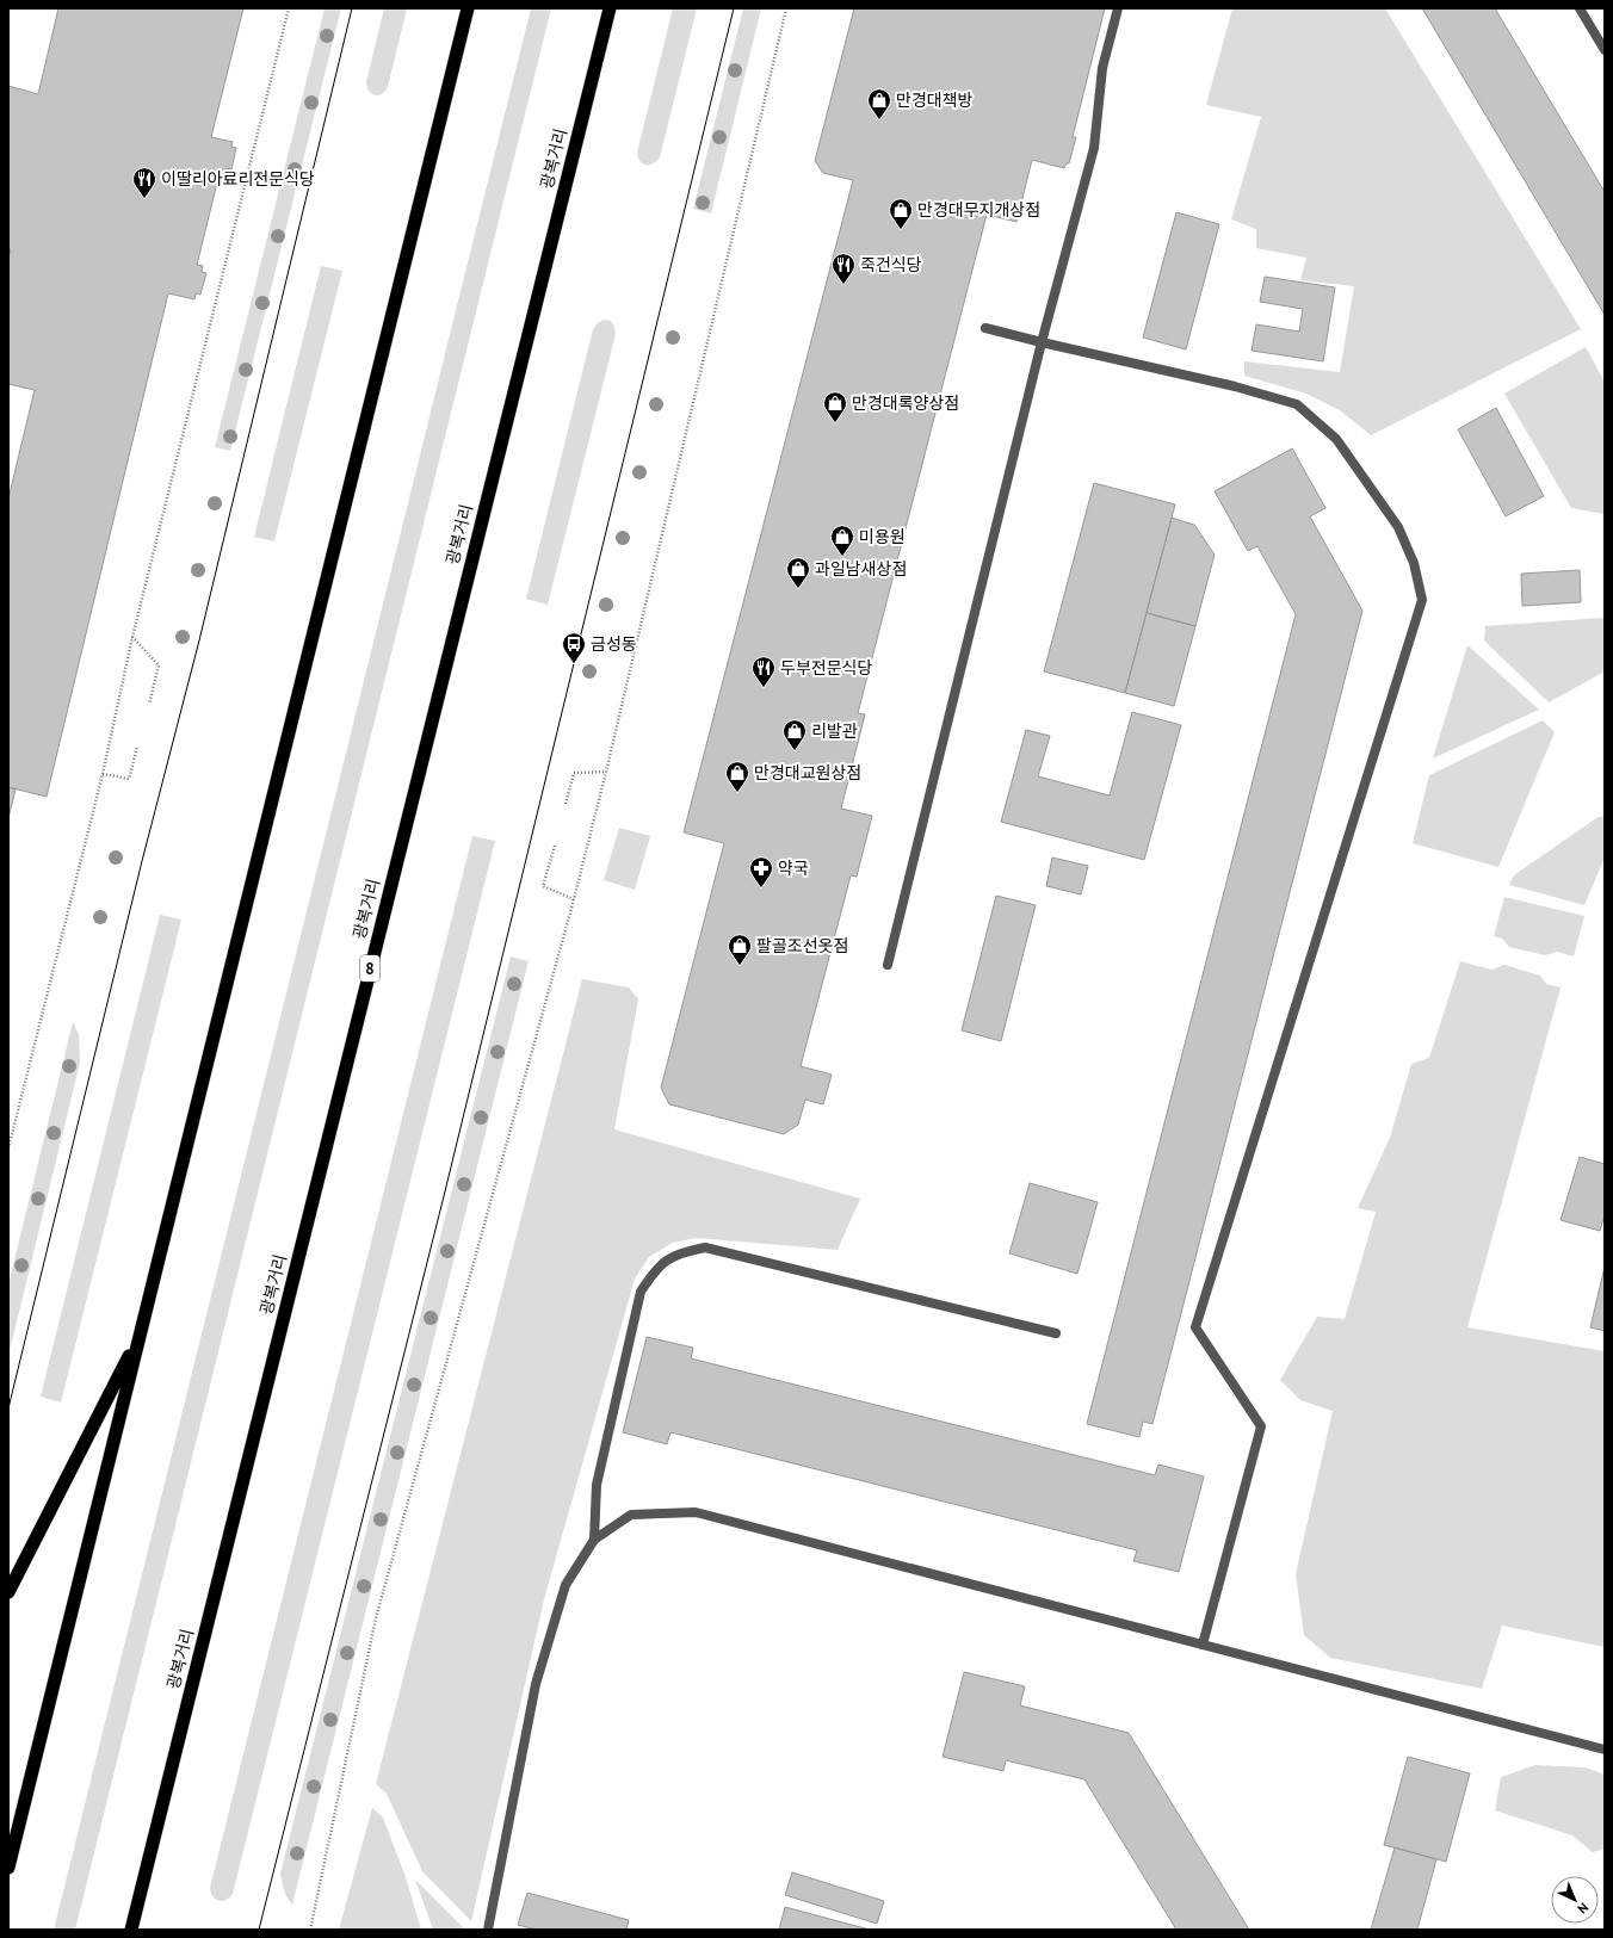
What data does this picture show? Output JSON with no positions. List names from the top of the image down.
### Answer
{
  "streets": {
    "highway": ["광복거리", "8"]
  },
  "places": {
    "shop": [
      "만경대책방",
      "만경대무지개상점",
      "만경대록양상점",
      "미용원",
      "과일남새상점",
      "리발관",
      "만경대교원상점",
      "팔골조선옷점"
    ],
    "restaurant": ["이딸리아료리전문식당", "죽건식당", "두부전문식당"],
    "bus stop": ["금성동"],
    "pharmacy": ["약국"]
  },
  "north": "bottom right"
}
